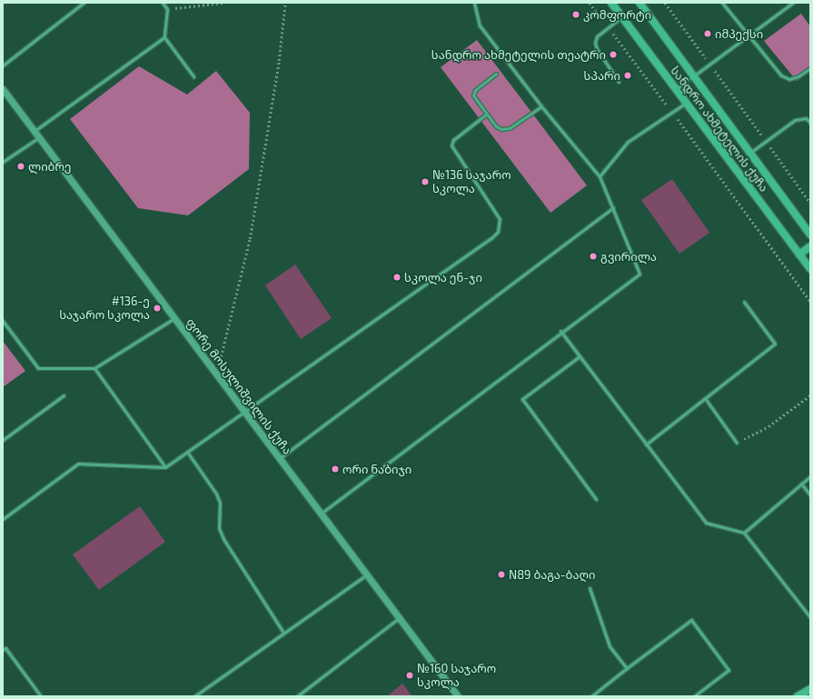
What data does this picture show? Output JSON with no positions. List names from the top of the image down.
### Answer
{
  "streets": {
    "main road": ["სანდრო ახმეტელის ქუჩა"],
    "street": ["ფორე მოსულიშვილის ქუჩა"]
  },
  "places": [
    "კომფორტი",
    "იმპექსი",
    "სანდრო ახმეტელის თეატრი",
    "სპარი",
    "ლიბრე",
    "№136 საჯარო სკოლა",
    "გვირილა",
    "სკოლა ენ-ჯი",
    "#136-ე საჯარო სკოლა",
    "ორი ნაბიჯი",
    "N89 ბაგა-ბაღი",
    "№160 საჯარო სკოლა"
  ]
}
